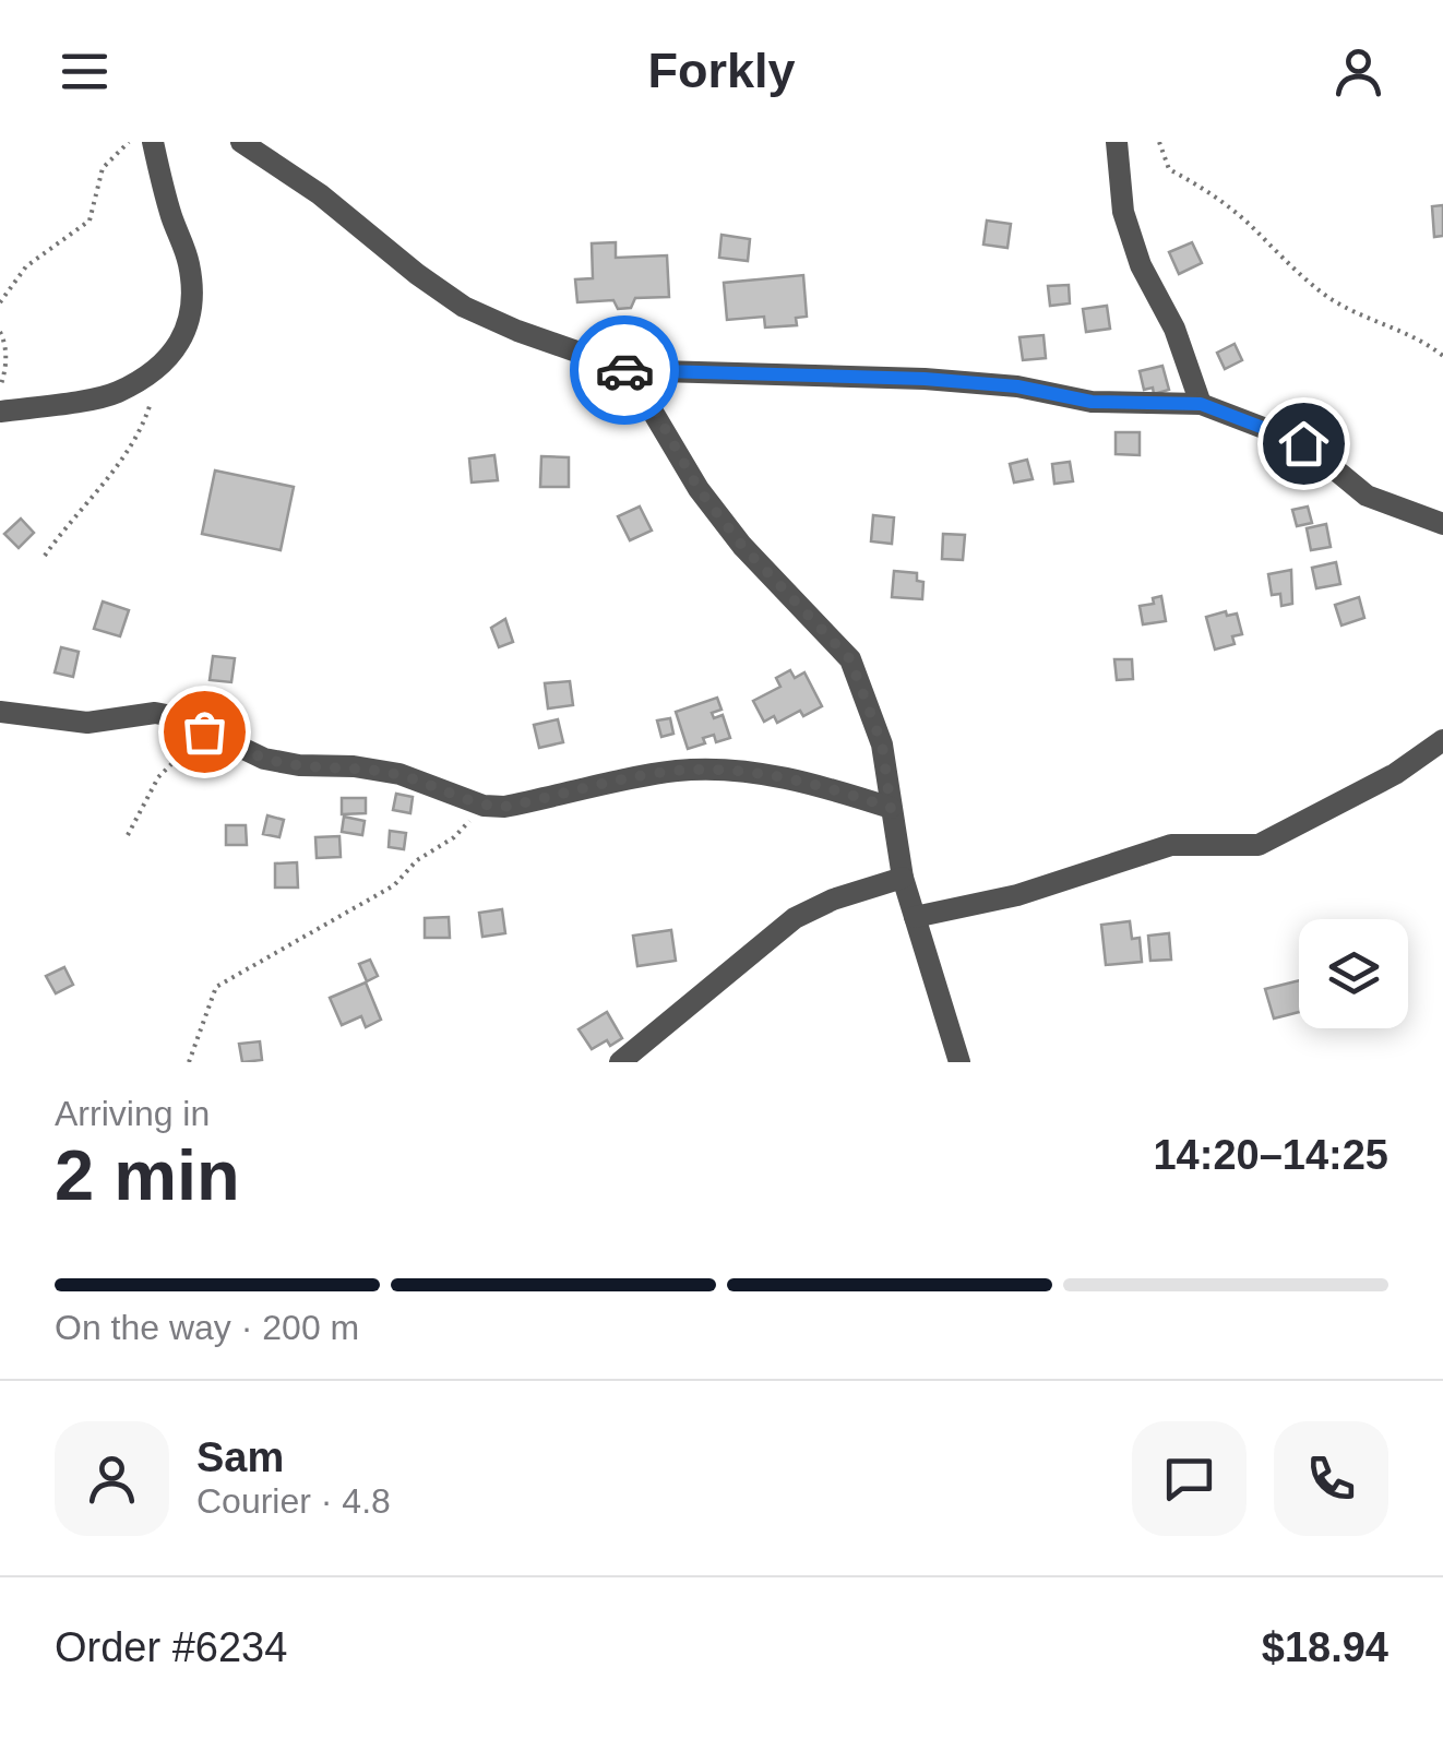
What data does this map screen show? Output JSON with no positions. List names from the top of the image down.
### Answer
{
  "page": {
    "header": "Forkly",
    "heading": ["2 min", "Arriving in", "14:20–14:25"],
    "panel": [
      "Sam",
      "Courier · 4.8",
      "Order #6234",
      "$18.94"
    ],
    "bar": "On the way · 200 m"
  }
}
